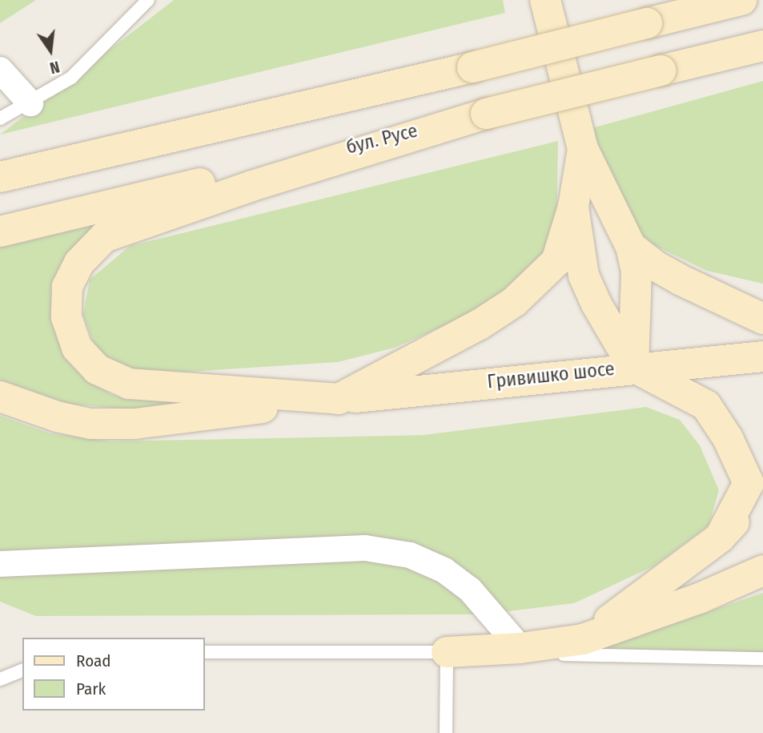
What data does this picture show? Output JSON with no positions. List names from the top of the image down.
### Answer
{
  "streets": {
    "main road": ["бул. Русе", "Гривишко шосе"]
  },
  "legend": ["Road", "Park"],
  "north": "bottom"
}
